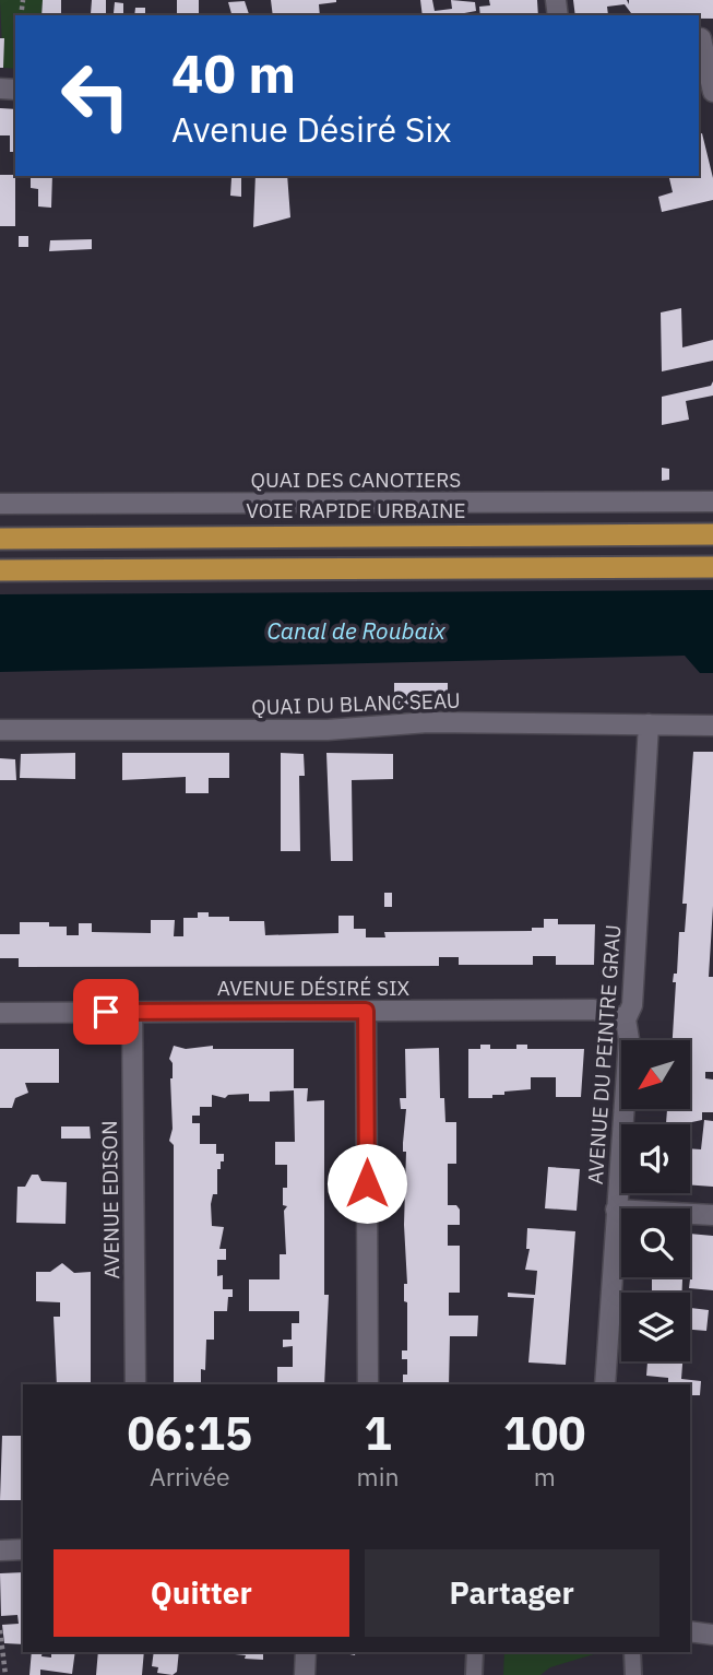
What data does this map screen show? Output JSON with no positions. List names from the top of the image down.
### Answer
{
  "streets": {
    "highway": ["VOIE RAPIDE URBAINE"],
    "street": [
      "QUAI DES CANOTIERS",
      "QUAI DU BLANC SEAU",
      "AVENUE DÉSIRÉ SIX",
      "AVENUE DU PEINTRE GRAU",
      "AVENUE EDISON"
    ]
  },
  "crossings": [
    ["QUAI DU BLANC SEAU", "AVENUE DU PEINTRE GRAU"],
    ["AVENUE DÉSIRÉ SIX", "AVENUE DU PEINTRE GRAU"],
    ["AVENUE DÉSIRÉ SIX", "AVENUE EDISON"]
  ],
  "water": ["Canal de Roubaix"],
  "north": "bottom left",
  "page": {
    "turn": ["40 m", "Avenue Désiré Six"],
    "eta": [
      "06:15",
      "Arrivée",
      "1",
      "min",
      "100",
      "m"
    ],
    "buttons": ["Quitter", "Partager"]
  }
}
